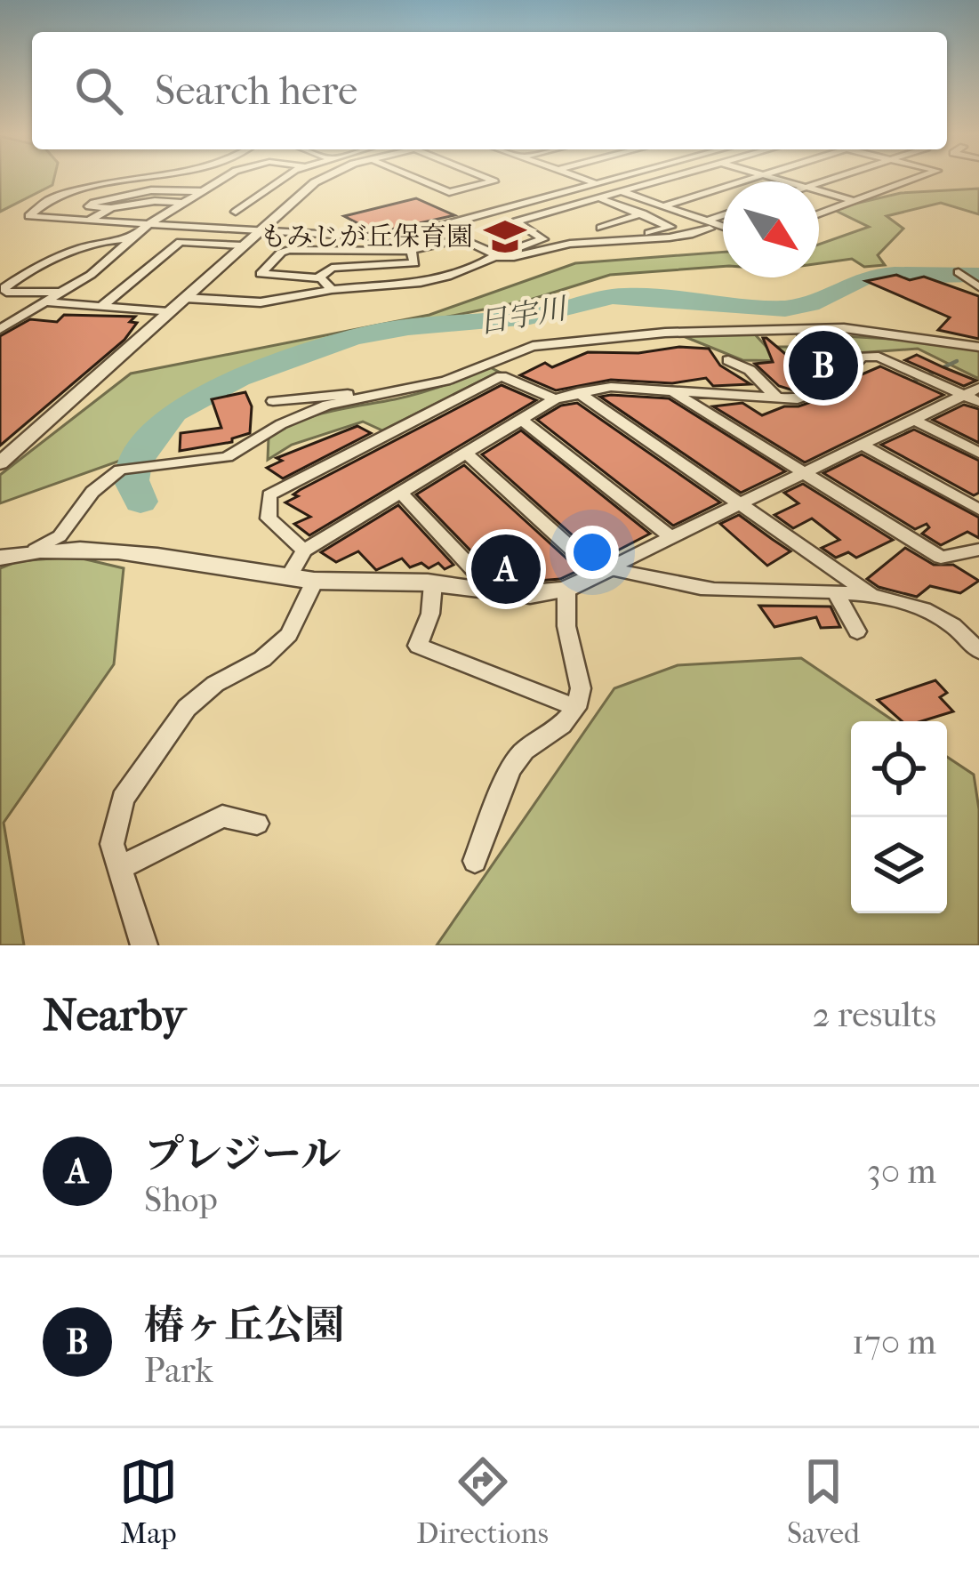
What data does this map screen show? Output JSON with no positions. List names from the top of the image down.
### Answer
{
  "water": ["日宇川"],
  "places": {
    "school or university": ["もみじが丘保育園"]
  },
  "north": "bottom right",
  "page": {
    "search": "Search here",
    "pins": ["B", "A"],
    "heading": ["Nearby", "2 results"],
    "list": [
      {
        "mark": "A",
        "name": "プレジール",
        "note": "Shop",
        "value": "30 m"
      },
      {
        "mark": "B",
        "name": "椿ヶ丘公園",
        "note": "Park",
        "value": "170 m"
      }
    ],
    "nav": ["Map", "Directions", "Saved"]
  }
}
